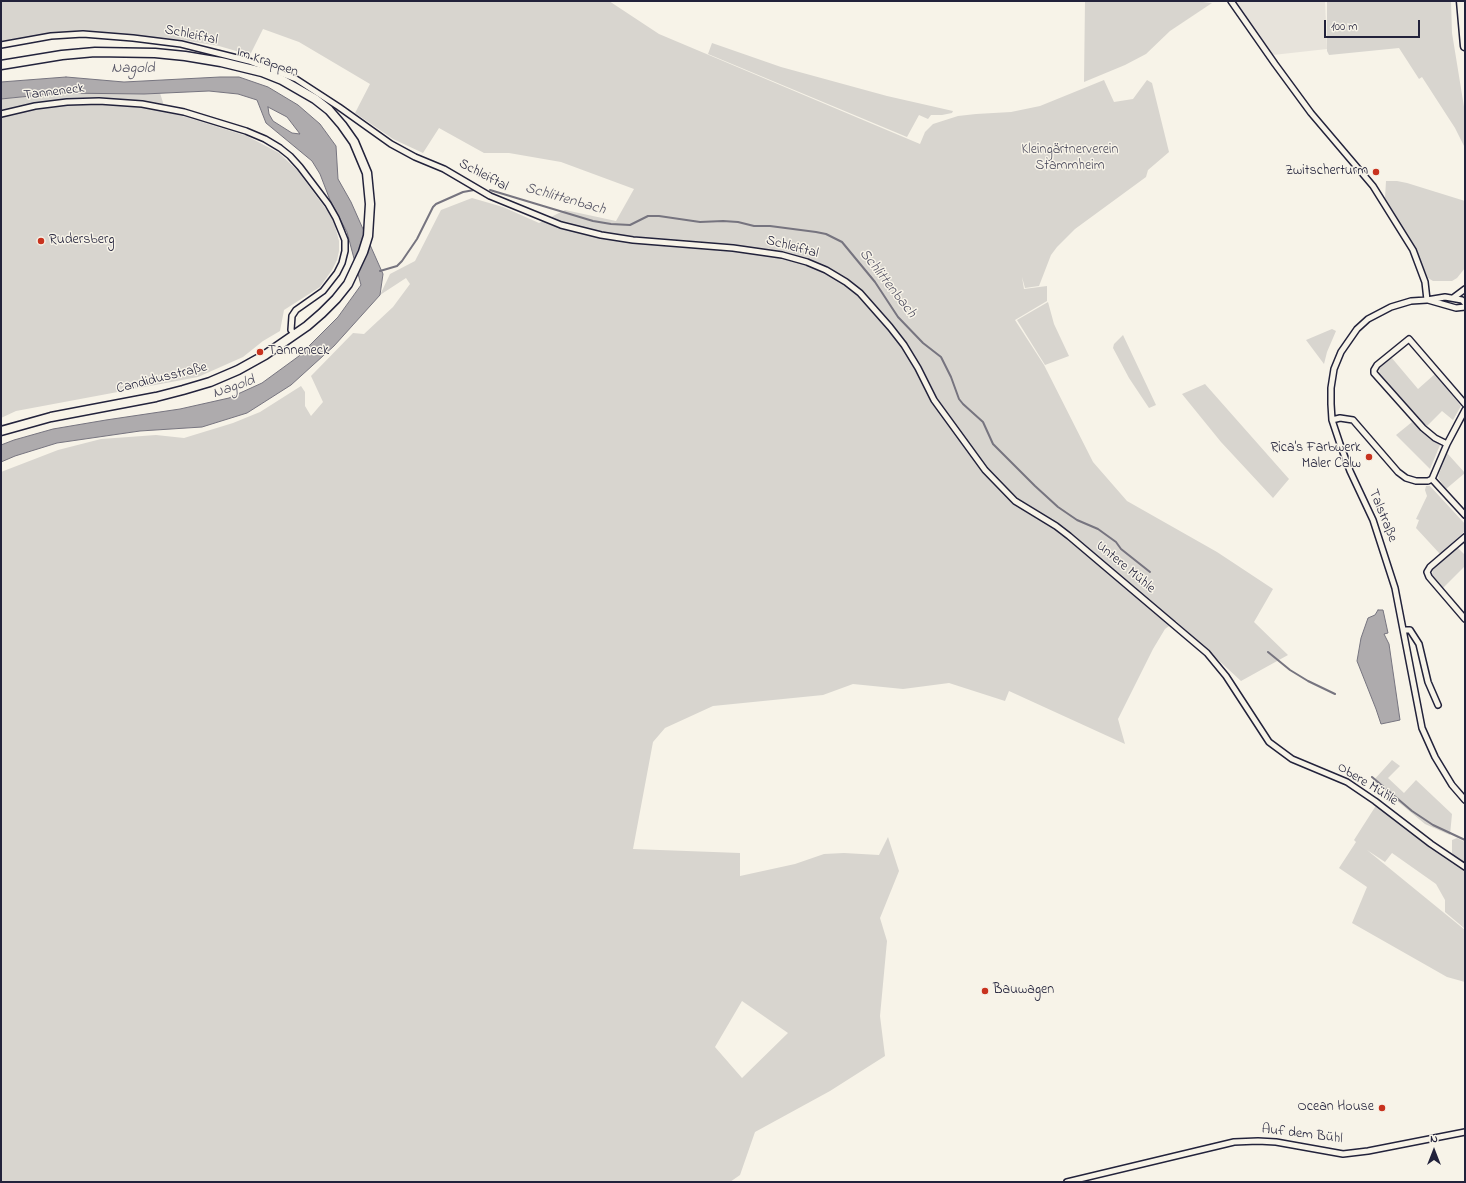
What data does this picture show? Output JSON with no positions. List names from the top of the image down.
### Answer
{
  "streets": {
    "main road": ["Im Krappen", "Candidusstraße"],
    "street": [
      "Schleiftal",
      "Tanneneck",
      "Talstraße",
      "Untere Mühle",
      "Obere Mühle",
      "Auf dem Bühl"
    ]
  },
  "crossings": [
    ["Schleiftal", "Untere Mühle"],
    ["Im Krappen", "Candidusstraße"],
    ["Tanneneck", "Candidusstraße"],
    ["Untere Mühle", "Obere Mühle"]
  ],
  "water": ["Nagold", "Schlittenbach"],
  "parks": ["Kleingärtnerverein Stammheim"],
  "places": [
    "Zwitscherturm",
    "Rudersberg",
    "Tanneneck",
    "Rica's Farbwerk Maler Calw",
    "Bauwagen",
    "Ocean House"
  ],
  "scale_bar": "100 m",
  "north": "top"
}
